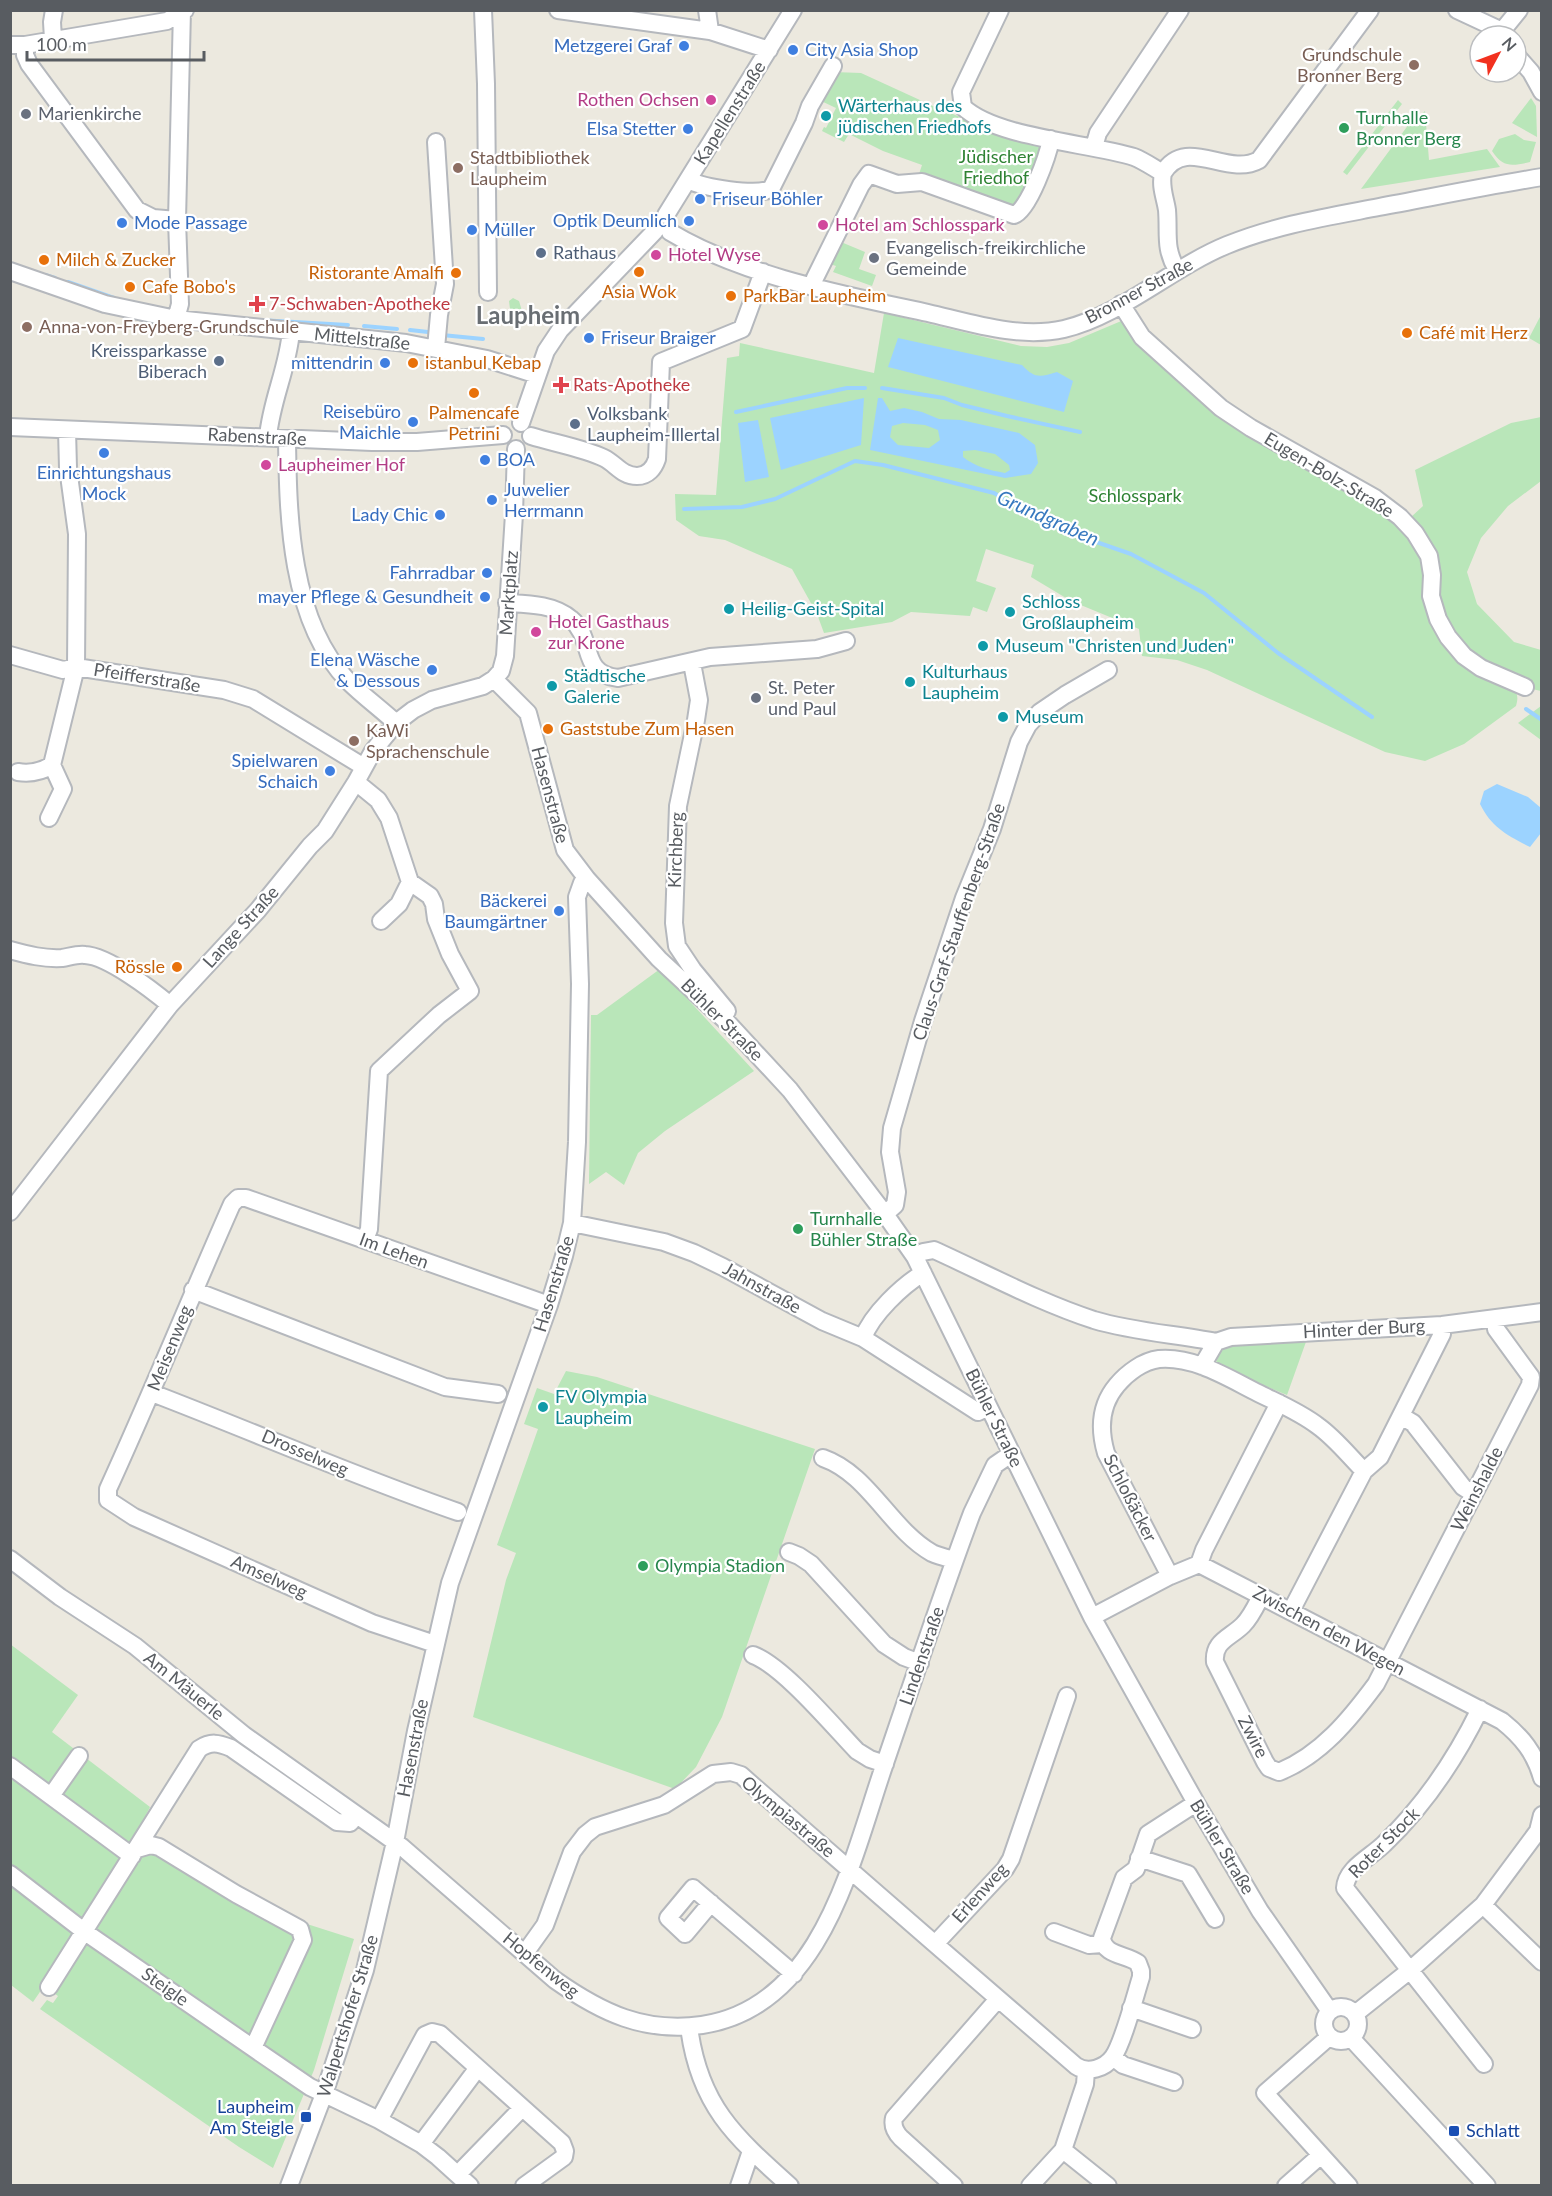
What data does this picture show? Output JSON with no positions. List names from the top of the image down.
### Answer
{
  "streets": {
    "street": [
      "Kapellenstraße",
      "Bronner Straße",
      "Mittelstraße",
      "Rabenstraße",
      "Eugen-Bolz-Straße",
      "Marktplatz",
      "Pfeifferstraße",
      "Hasenstraße",
      "Kirchberg",
      "Claus-Graf-Stauffenberg-Straße",
      "Lange Straße",
      "Bühler Straße",
      "Im Lehen",
      "Jahnstraße",
      "Hinter der Burg",
      "Meisenweg",
      "Drosselweg",
      "Weinshalde",
      "Schloßäcker",
      "Amselweg",
      "Zwischen den Wegen",
      "Lindenstraße",
      "Am Mäuerle",
      "Zwire",
      "Olympiastraße",
      "Roter Stock",
      "Erlenweg",
      "Hopfenweg",
      "Steigle",
      "Walpertshofer Straße"
    ]
  },
  "crossings": [
    ["Kapellenstraße", "Bronner Straße"],
    ["Bronner Straße", "Eugen-Bolz-Straße"],
    ["Rabenstraße", "Marktplatz"],
    ["Rabenstraße", "Pfeifferstraße"],
    ["Marktplatz", "Hasenstraße"],
    ["Marktplatz", "Lange Straße"],
    ["Pfeifferstraße", "Lange Straße"],
    ["Hasenstraße", "Lange Straße"],
    ["Hasenstraße", "Bühler Straße"],
    ["Hasenstraße", "Im Lehen"],
    ["Hasenstraße", "Jahnstraße"],
    ["Hasenstraße", "Amselweg"],
    ["Hasenstraße", "Am Mäuerle"],
    ["Hasenstraße", "Hopfenweg"],
    ["Hasenstraße", "Walpertshofer Straße"],
    ["Kirchberg", "Bühler Straße"],
    ["Claus-Graf-Stauffenberg-Straße", "Bühler Straße"],
    ["Bühler Straße", "Jahnstraße"],
    ["Bühler Straße", "Lindenstraße"],
    ["Im Lehen", "Meisenweg"],
    ["Hinter der Burg", "Weinshalde"],
    ["Meisenweg", "Drosselweg"],
    ["Meisenweg", "Amselweg"],
    ["Weinshalde", "Zwischen den Wegen"],
    ["Weinshalde", "Zwire"],
    ["Zwischen den Wegen", "Zwire"],
    ["Zwischen den Wegen", "Roter Stock"],
    ["Lindenstraße", "Olympiastraße"],
    ["Lindenstraße", "Hopfenweg"],
    ["Am Mäuerle", "Hopfenweg"],
    ["Am Mäuerle", "Walpertshofer Straße"],
    ["Olympiastraße", "Hopfenweg"],
    ["Hopfenweg", "Walpertshofer Straße"],
    ["Steigle", "Walpertshofer Straße"]
  ],
  "districts": ["Laupheim"],
  "water": ["Grundgraben"],
  "parks": ["Jüdischer Friedhof", "Schlosspark"],
  "places": {
    "other": [
      "Metzgerei Graf",
      "City Asia Shop",
      "Grundschule Bronner Berg",
      "Rothen Ochsen",
      "Marienkirche",
      "Wärterhaus des jüdischen Friedhofs",
      "Turnhalle Bronner Berg",
      "Elsa Stetter",
      "Stadtbibliothek Laupheim",
      "Friseur Böhler",
      "Optik Deumlich",
      "Mode Passage",
      "Hotel am Schlosspark",
      "Müller",
      "Rathaus",
      "Hotel Wyse",
      "Evangelisch-freikirchliche Gemeinde",
      "Milch & Zucker",
      "Asia Wok",
      "Ristorante Amalfi",
      "Cafe Bobo's",
      "ParkBar Laupheim",
      "Anna-von-Freyberg-Grundschule",
      "Café mit Herz",
      "Friseur Braiger",
      "Kreissparkasse Biberach",
      "mittendrin",
      "istanbul Kebap",
      "Palmencafe Petrini",
      "Reisebüro Maichle",
      "Volksbank Laupheim-Illertal",
      "Einrichtungshaus Mock",
      "BOA",
      "Laupheimer Hof",
      "Juwelier Herrmann",
      "Lady Chic",
      "Fahrradbar",
      "mayer Pflege & Gesundheit",
      "Heilig-Geist-Spital",
      "Schloss Großlaupheim",
      "Hotel Gasthaus zur Krone",
      "Museum \"Christen und Juden\"",
      "Elena Wäsche & Dessous",
      "Kulturhaus Laupheim",
      "Städtische Galerie",
      "St. Peter und Paul",
      "Museum",
      "Gaststube Zum Hasen",
      "KaWi Sprachenschule",
      "Spielwaren Schaich",
      "Bäckerei Baumgärtner",
      "Rössle",
      "Turnhalle Bühler Straße",
      "FV Olympia Laupheim",
      "Olympia Stadion"
    ],
    "health": ["7-Schwaben-Apotheke", "Rats-Apotheke"],
    "transit": ["Laupheim Am Steigle", "Schlatt"]
  },
  "scale_bar": "100 m",
  "north": "top right"
}
